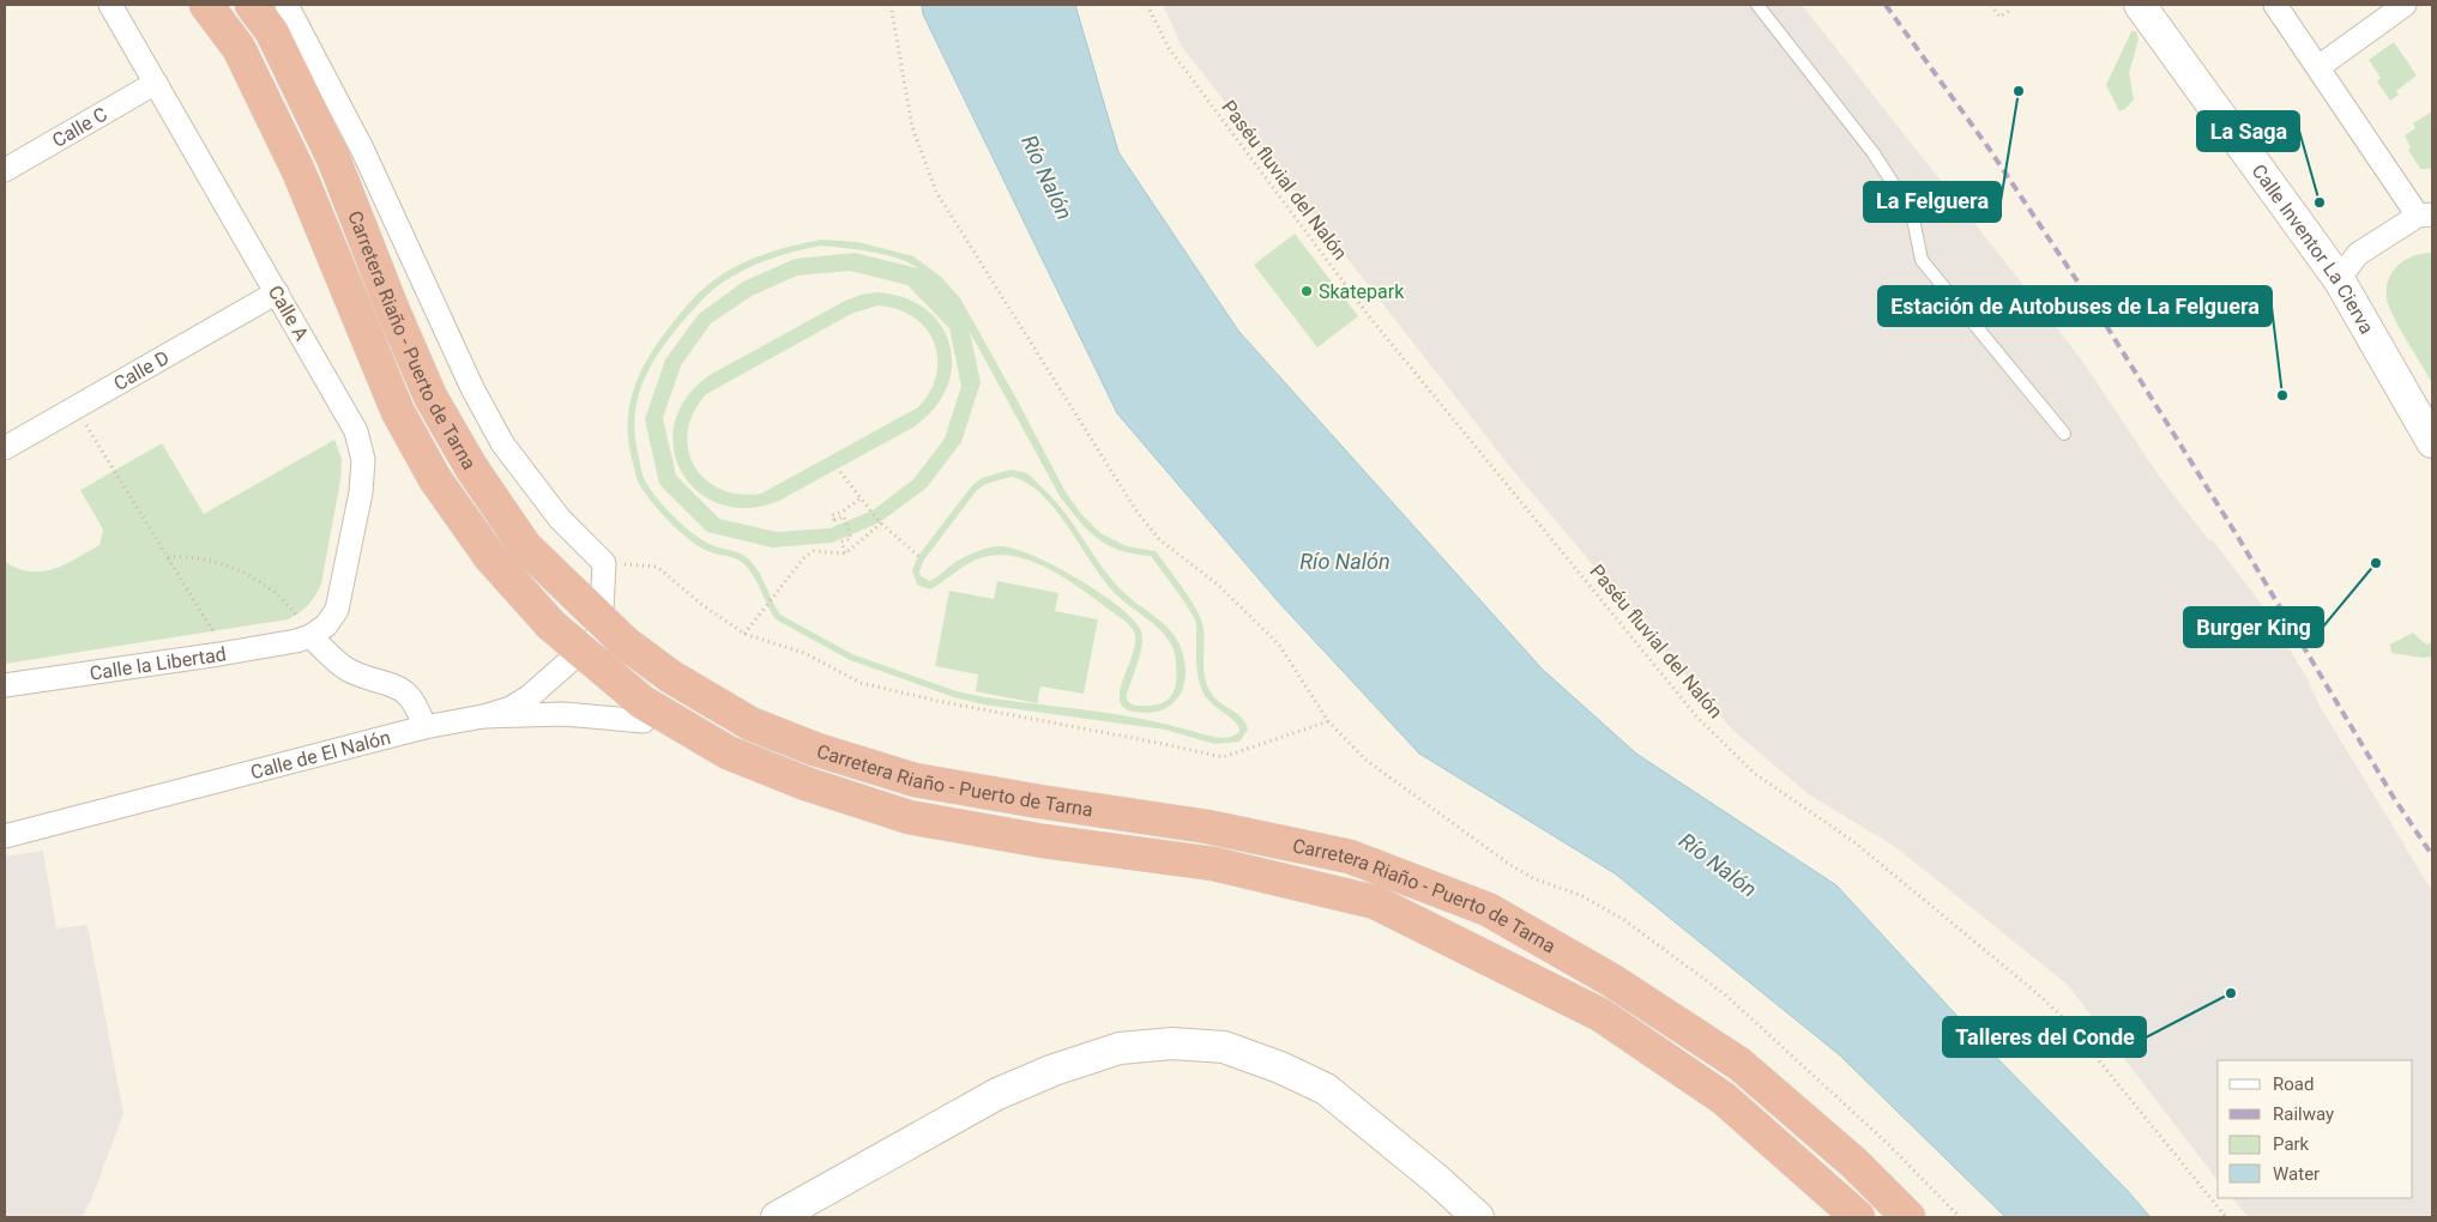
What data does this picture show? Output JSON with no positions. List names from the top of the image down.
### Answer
{
  "streets": {
    "highway": ["Carretera Riaño - Puerto de Tarna"],
    "main road": ["Calle Inventor La Cierva"],
    "street": [
      "Calle C",
      "Calle A",
      "Calle D",
      "Calle la Libertad",
      "Calle de El Nalón"
    ],
    "path": ["Paséu fluvial del Nalón"]
  },
  "crossings": [
    ["Calle C", "Calle A"],
    ["Calle A", "Calle D"],
    ["Calle A", "Calle la Libertad"]
  ],
  "water": ["Río Nalón"],
  "places": [
    "La Felguera",
    "La Saga",
    "Skatepark",
    "Estación de Autobuses de La Felguera",
    "Burger King",
    "Talleres del Conde"
  ],
  "legend": [
    "Road",
    "Railway",
    "Park",
    "Water"
  ]
}
